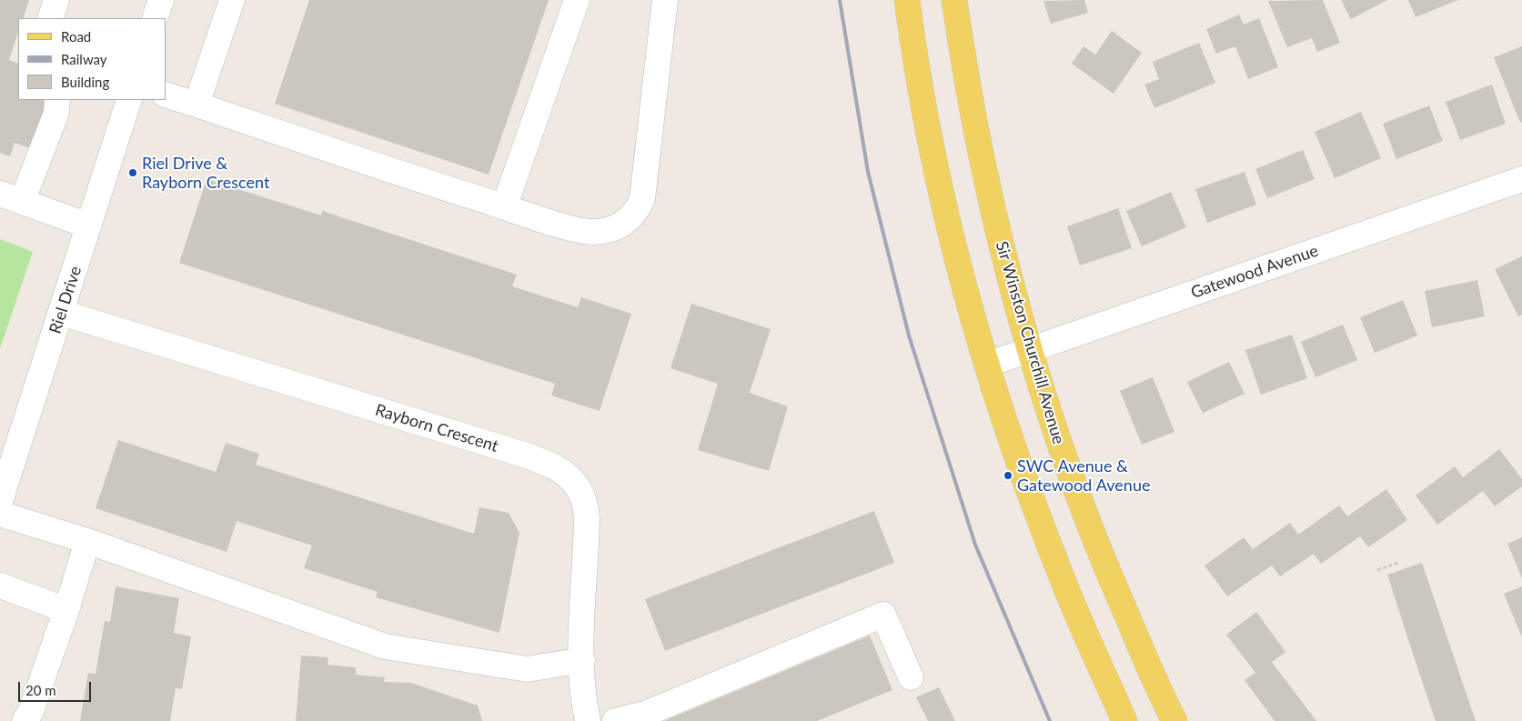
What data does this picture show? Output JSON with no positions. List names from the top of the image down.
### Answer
{
  "streets": {
    "main road": ["Sir Winston Churchill Avenue"],
    "street": ["Gatewood Avenue", "Riel Drive", "Rayborn Crescent"]
  },
  "crossings": [
    ["Gatewood Avenue", "Sir Winston Churchill Avenue"],
    ["Riel Drive", "Rayborn Crescent"]
  ],
  "places": ["Riel Drive & Rayborn Crescent", "SWC Avenue & Gatewood Avenue"],
  "legend": ["Road", "Railway", "Building"],
  "scale_bar": "20 m"
}
